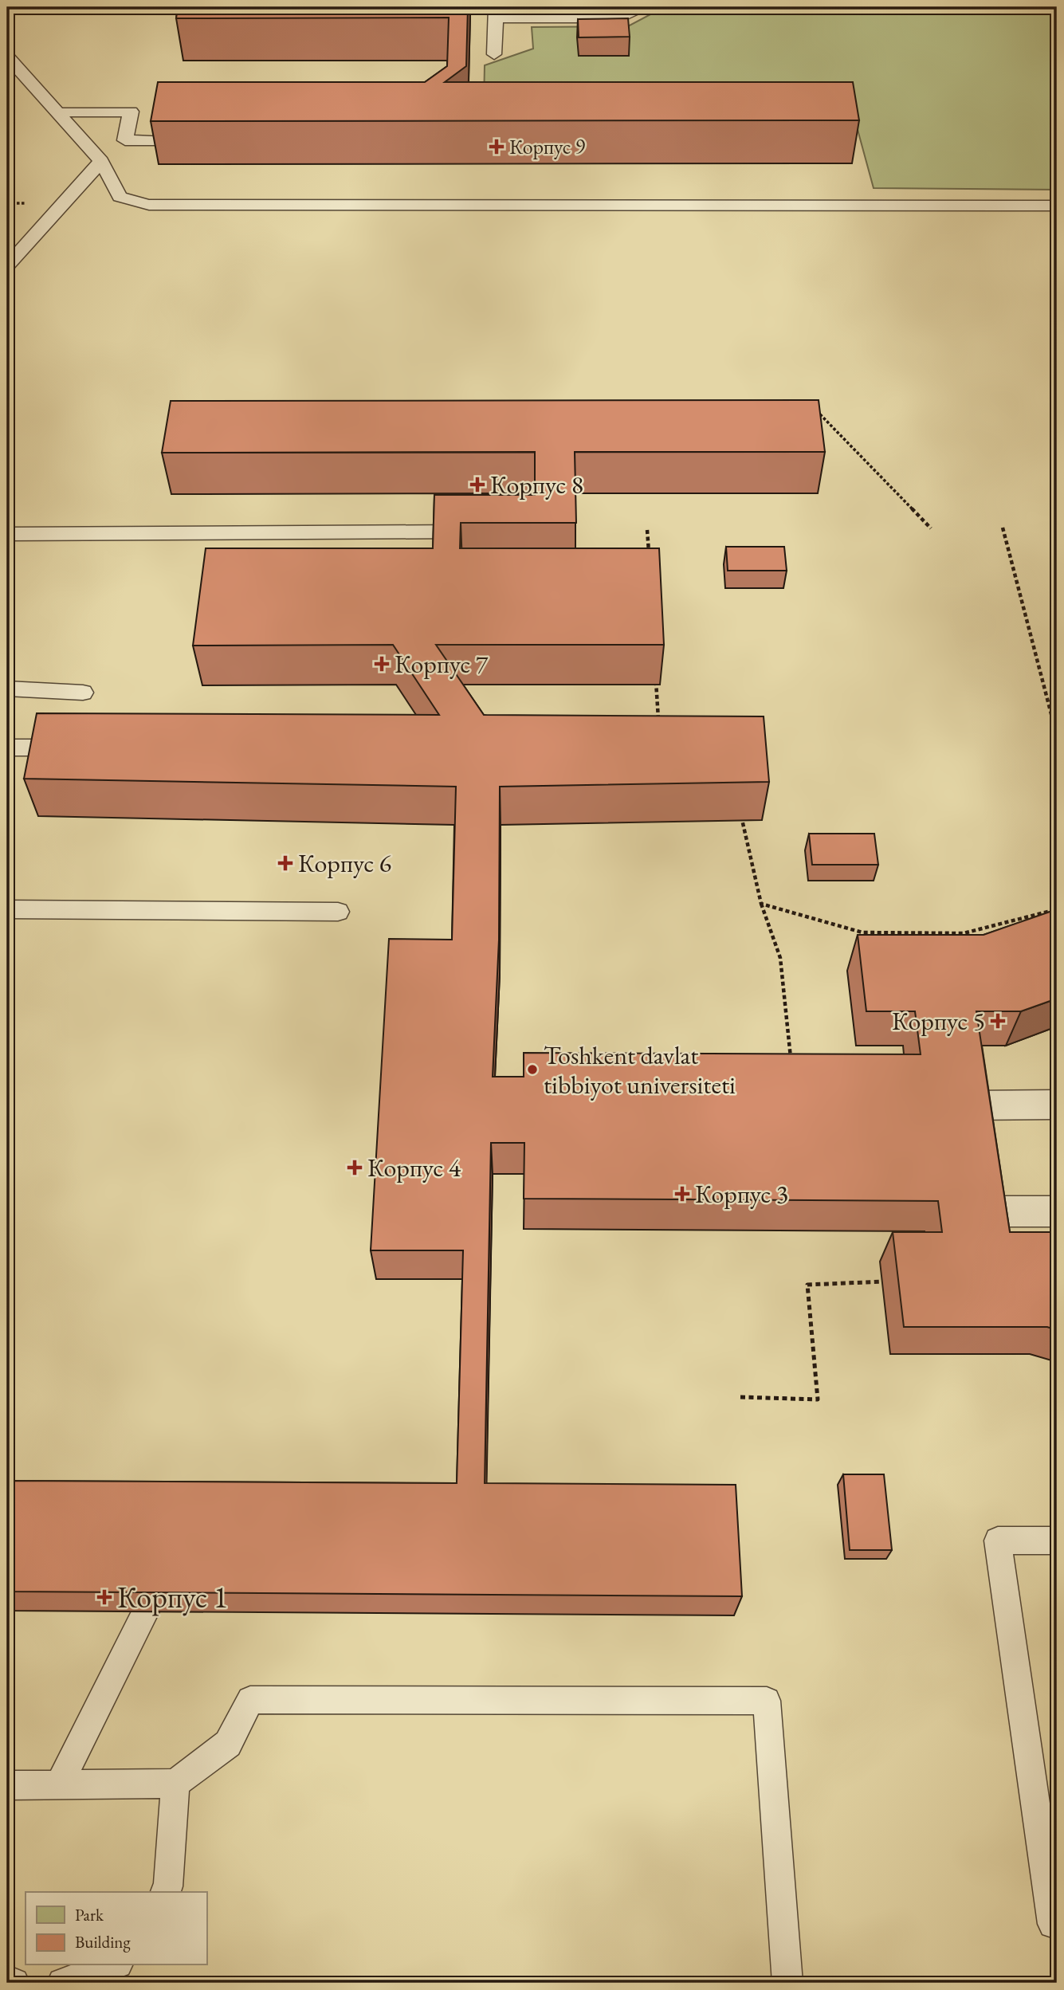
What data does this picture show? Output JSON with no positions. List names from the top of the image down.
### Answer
{
  "places": {
    "health": [
      "Корпус 9",
      "Корпус 8",
      "Корпус 7",
      "Корпус 6",
      "Корпус 5",
      "Корпус 4",
      "Корпус 3",
      "Корпус 1"
    ],
    "other": ["Toshkent davlat tibbiyot universiteti"]
  },
  "legend": ["Park", "Building"]
}
